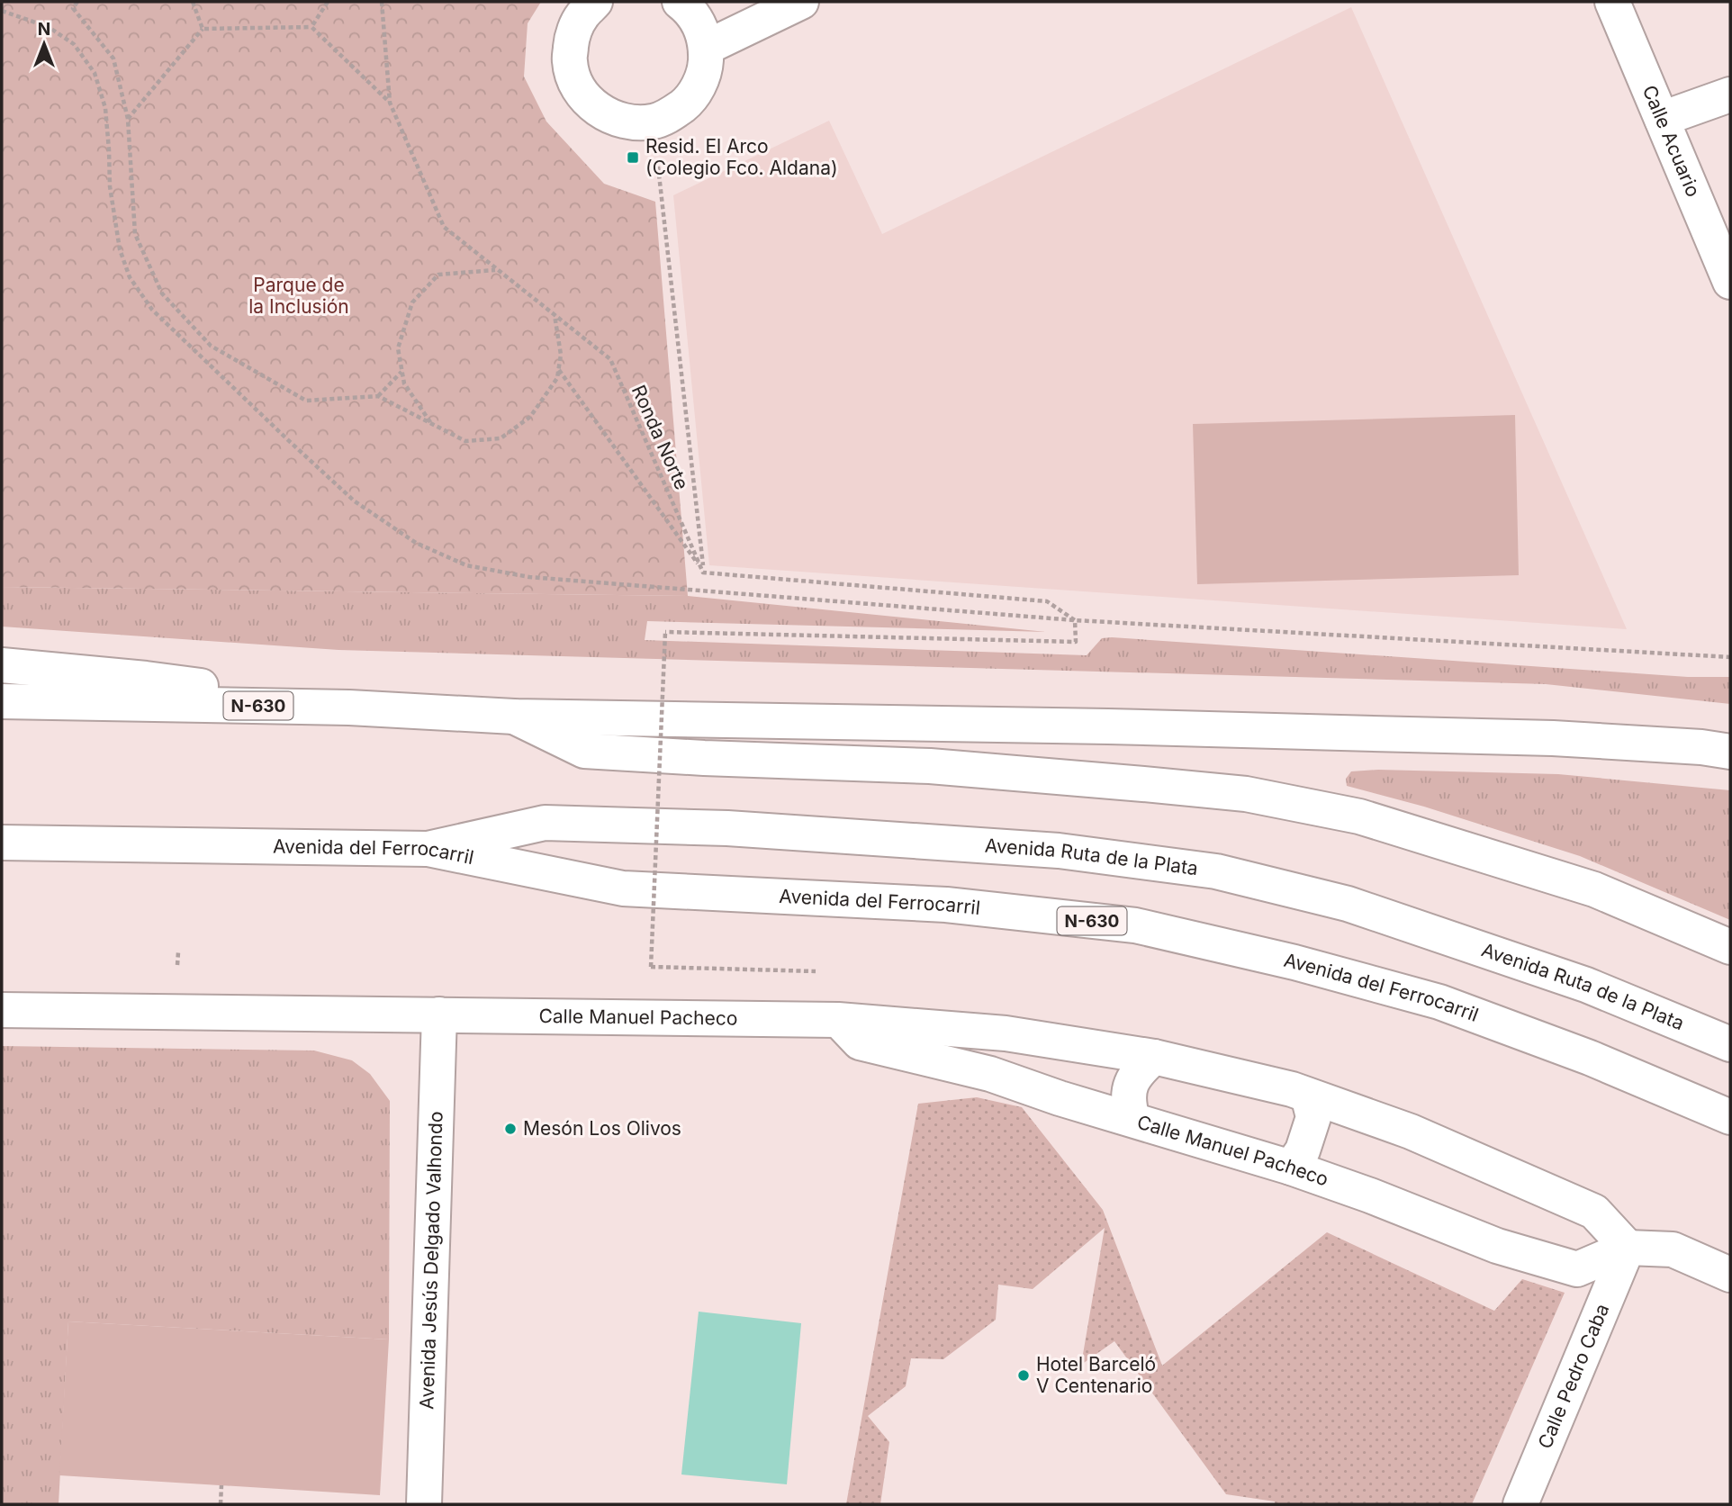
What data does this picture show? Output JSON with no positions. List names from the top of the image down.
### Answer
{
  "streets": {
    "main road": [
      "Calle Acuario",
      "N-630",
      "Avenida del Ferrocarril",
      "Avenida Ruta de la Plata",
      "Calle Manuel Pacheco",
      "Avenida Jesús Delgado Valhondo",
      "Calle Pedro Caba"
    ],
    "path": ["Ronda Norte"]
  },
  "crossings": [
    ["Avenida del Ferrocarril", "Avenida Ruta de la Plata"],
    ["Calle Manuel Pacheco", "Avenida Jesús Delgado Valhondo"],
    ["Calle Manuel Pacheco", "Calle Pedro Caba"]
  ],
  "parks": ["Parque de la Inclusión"],
  "places": {
    "transit": ["Resid. El Arco (Colegio Fco. Aldana)"],
    "other": ["Mesón Los Olivos", "Hotel Barceló V Centenario"]
  },
  "north": "top"
}
